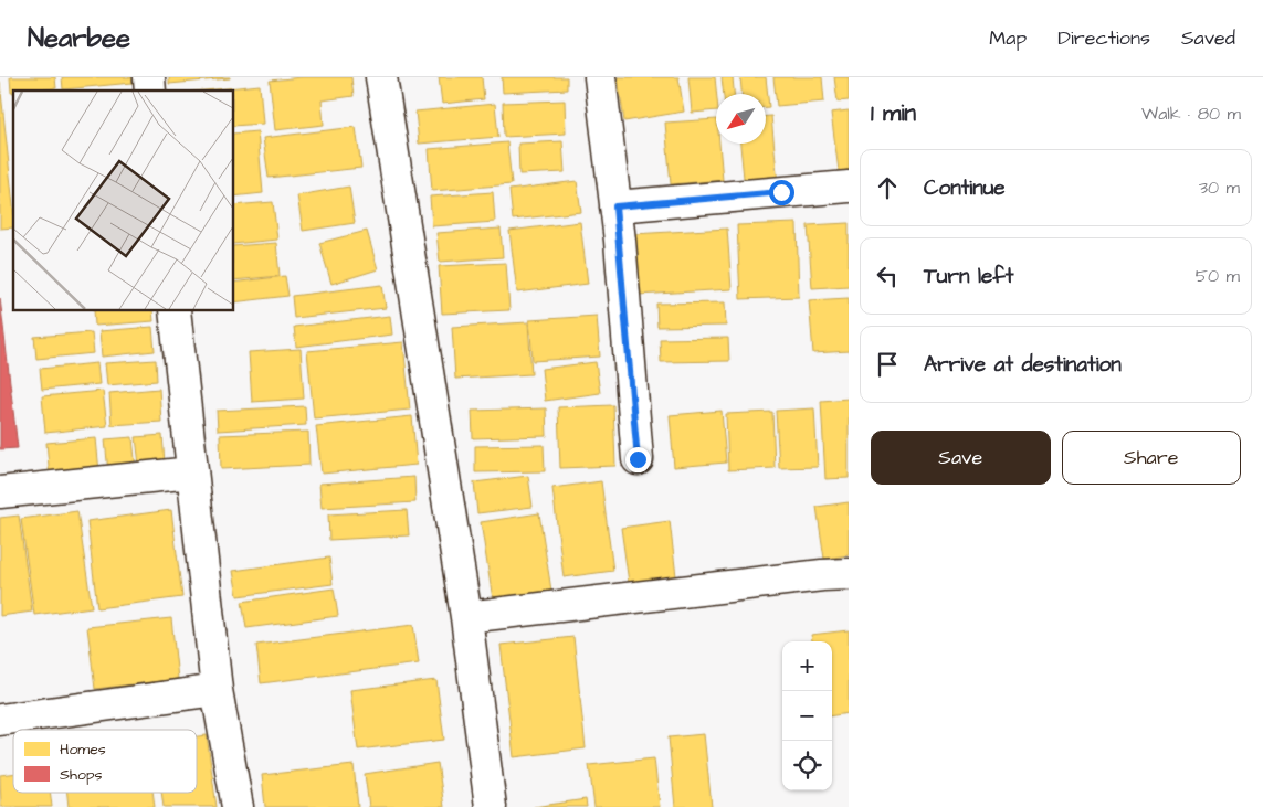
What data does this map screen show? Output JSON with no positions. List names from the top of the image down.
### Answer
{
  "legend": ["Homes", "Shops"],
  "north": "bottom left",
  "page": {
    "header": "Nearbee",
    "nav": ["Map", "Directions", "Saved"],
    "heading": ["1 min", "Walk · 80 m"],
    "list": [
      ["Continue", "30 m"],
      ["Turn left", "50 m"],
      "Arrive at destination"
    ],
    "buttons": ["Save", "Share"],
    "map_buttons": ["+", "−"]
  }
}
